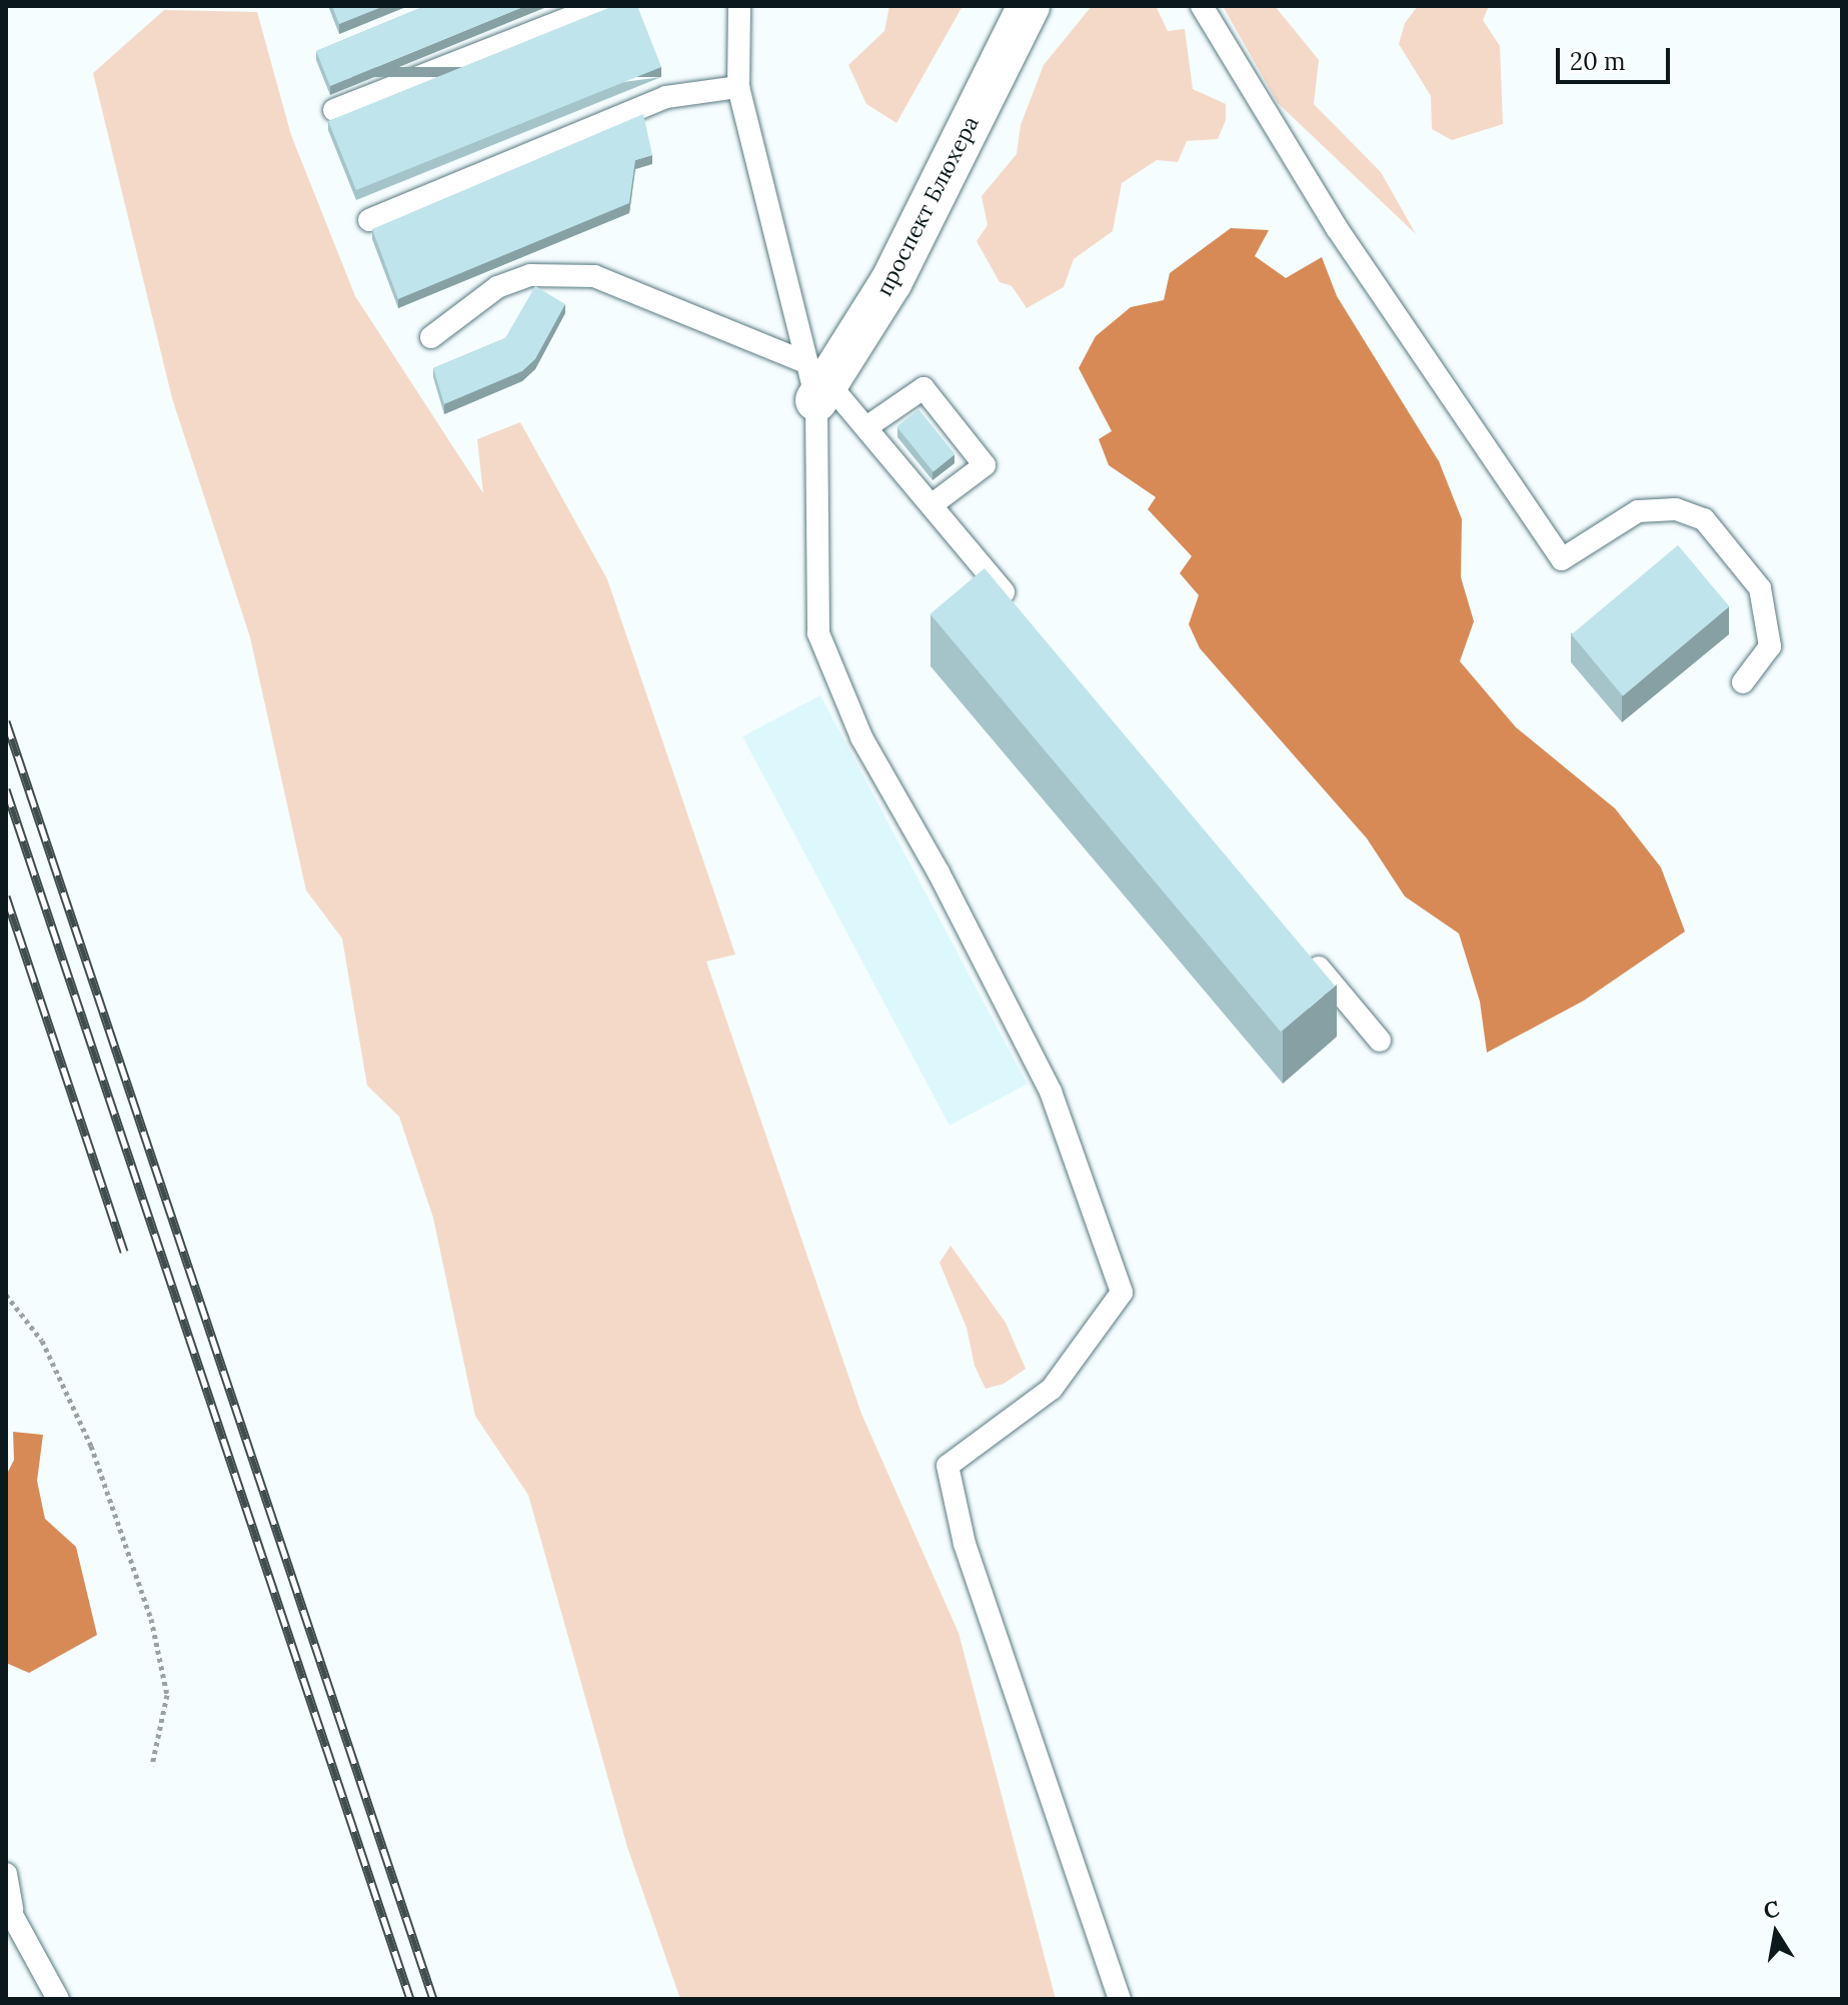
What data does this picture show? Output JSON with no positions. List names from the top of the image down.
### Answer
{
  "streets": {
    "street": ["проспект Блюхера"]
  },
  "scale_bar": "20 m",
  "north": "top"
}
